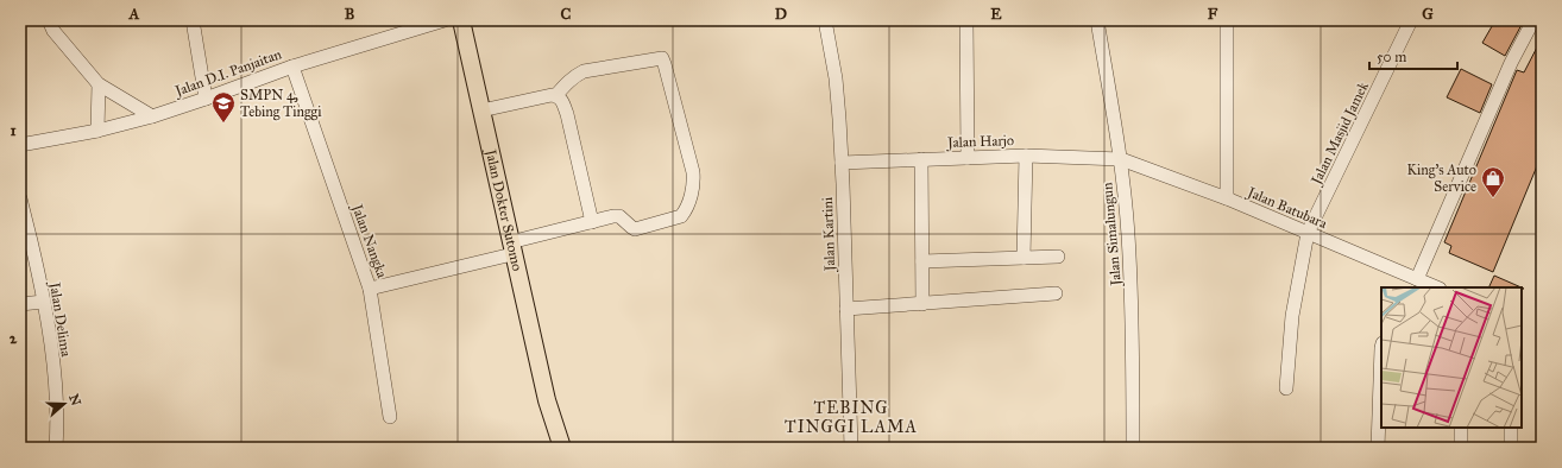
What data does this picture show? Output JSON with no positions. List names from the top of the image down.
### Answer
{
  "streets": {
    "main road": ["Jalan Dokter Sutomo"],
    "street": [
      "Jalan D.I. Panjaitan",
      "Jalan Masjid Jamek",
      "Jalan Harjo",
      "Jalan Batubara",
      "Jalan Kartini",
      "Jalan Simalungun",
      "Jalan Nangka",
      "Jalan Delima"
    ]
  },
  "crossings": [
    ["Jalan D.I. Panjaitan", "Jalan Nangka"],
    ["Jalan Masjid Jamek", "Jalan Batubara"],
    ["Jalan Harjo", "Jalan Batubara"],
    ["Jalan Harjo", "Jalan Kartini"],
    ["Jalan Harjo", "Jalan Simalungun"],
    ["Jalan Batubara", "Jalan Simalungun"],
    ["Jalan Dokter Sutomo", "Jalan Nangka"]
  ],
  "districts": ["TEBING TINGGI LAMA"],
  "places": {
    "school or university": ["SMPN 4, Tebing Tinggi"],
    "shop": ["King's Auto Service"]
  },
  "scale_bar": "50 m",
  "north": "right",
  "grid": {
    "columns": [
      "A",
      "B",
      "C",
      "D",
      "E",
      "F",
      "G"
    ],
    "rows": ["1", "2"]
  }
}
